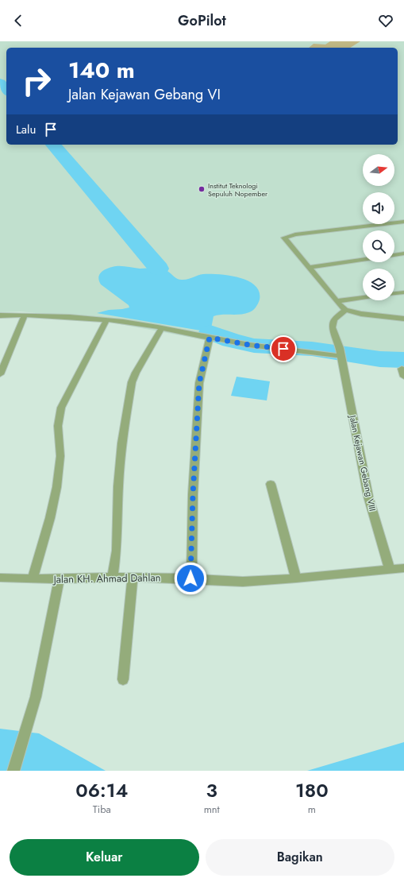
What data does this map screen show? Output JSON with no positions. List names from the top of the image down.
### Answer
{
  "streets": {
    "street": ["Jalan Kejawan Gebang VIII", "Jalan KH. Ahmad Dahlan"]
  },
  "crossings": [
    ["Jalan Kejawan Gebang VIII", "Jalan KH. Ahmad Dahlan"]
  ],
  "places": ["Institut Teknologi Sepuluh Nopember"],
  "north": "right",
  "page": {
    "header": "GoPilot",
    "turn": ["140 m", "Jalan Kejawan Gebang VI"],
    "then": "Lalu",
    "eta": [
      "06:14",
      "Tiba",
      "3",
      "mnt",
      "180",
      "m"
    ],
    "buttons": ["Keluar", "Bagikan"]
  }
}
